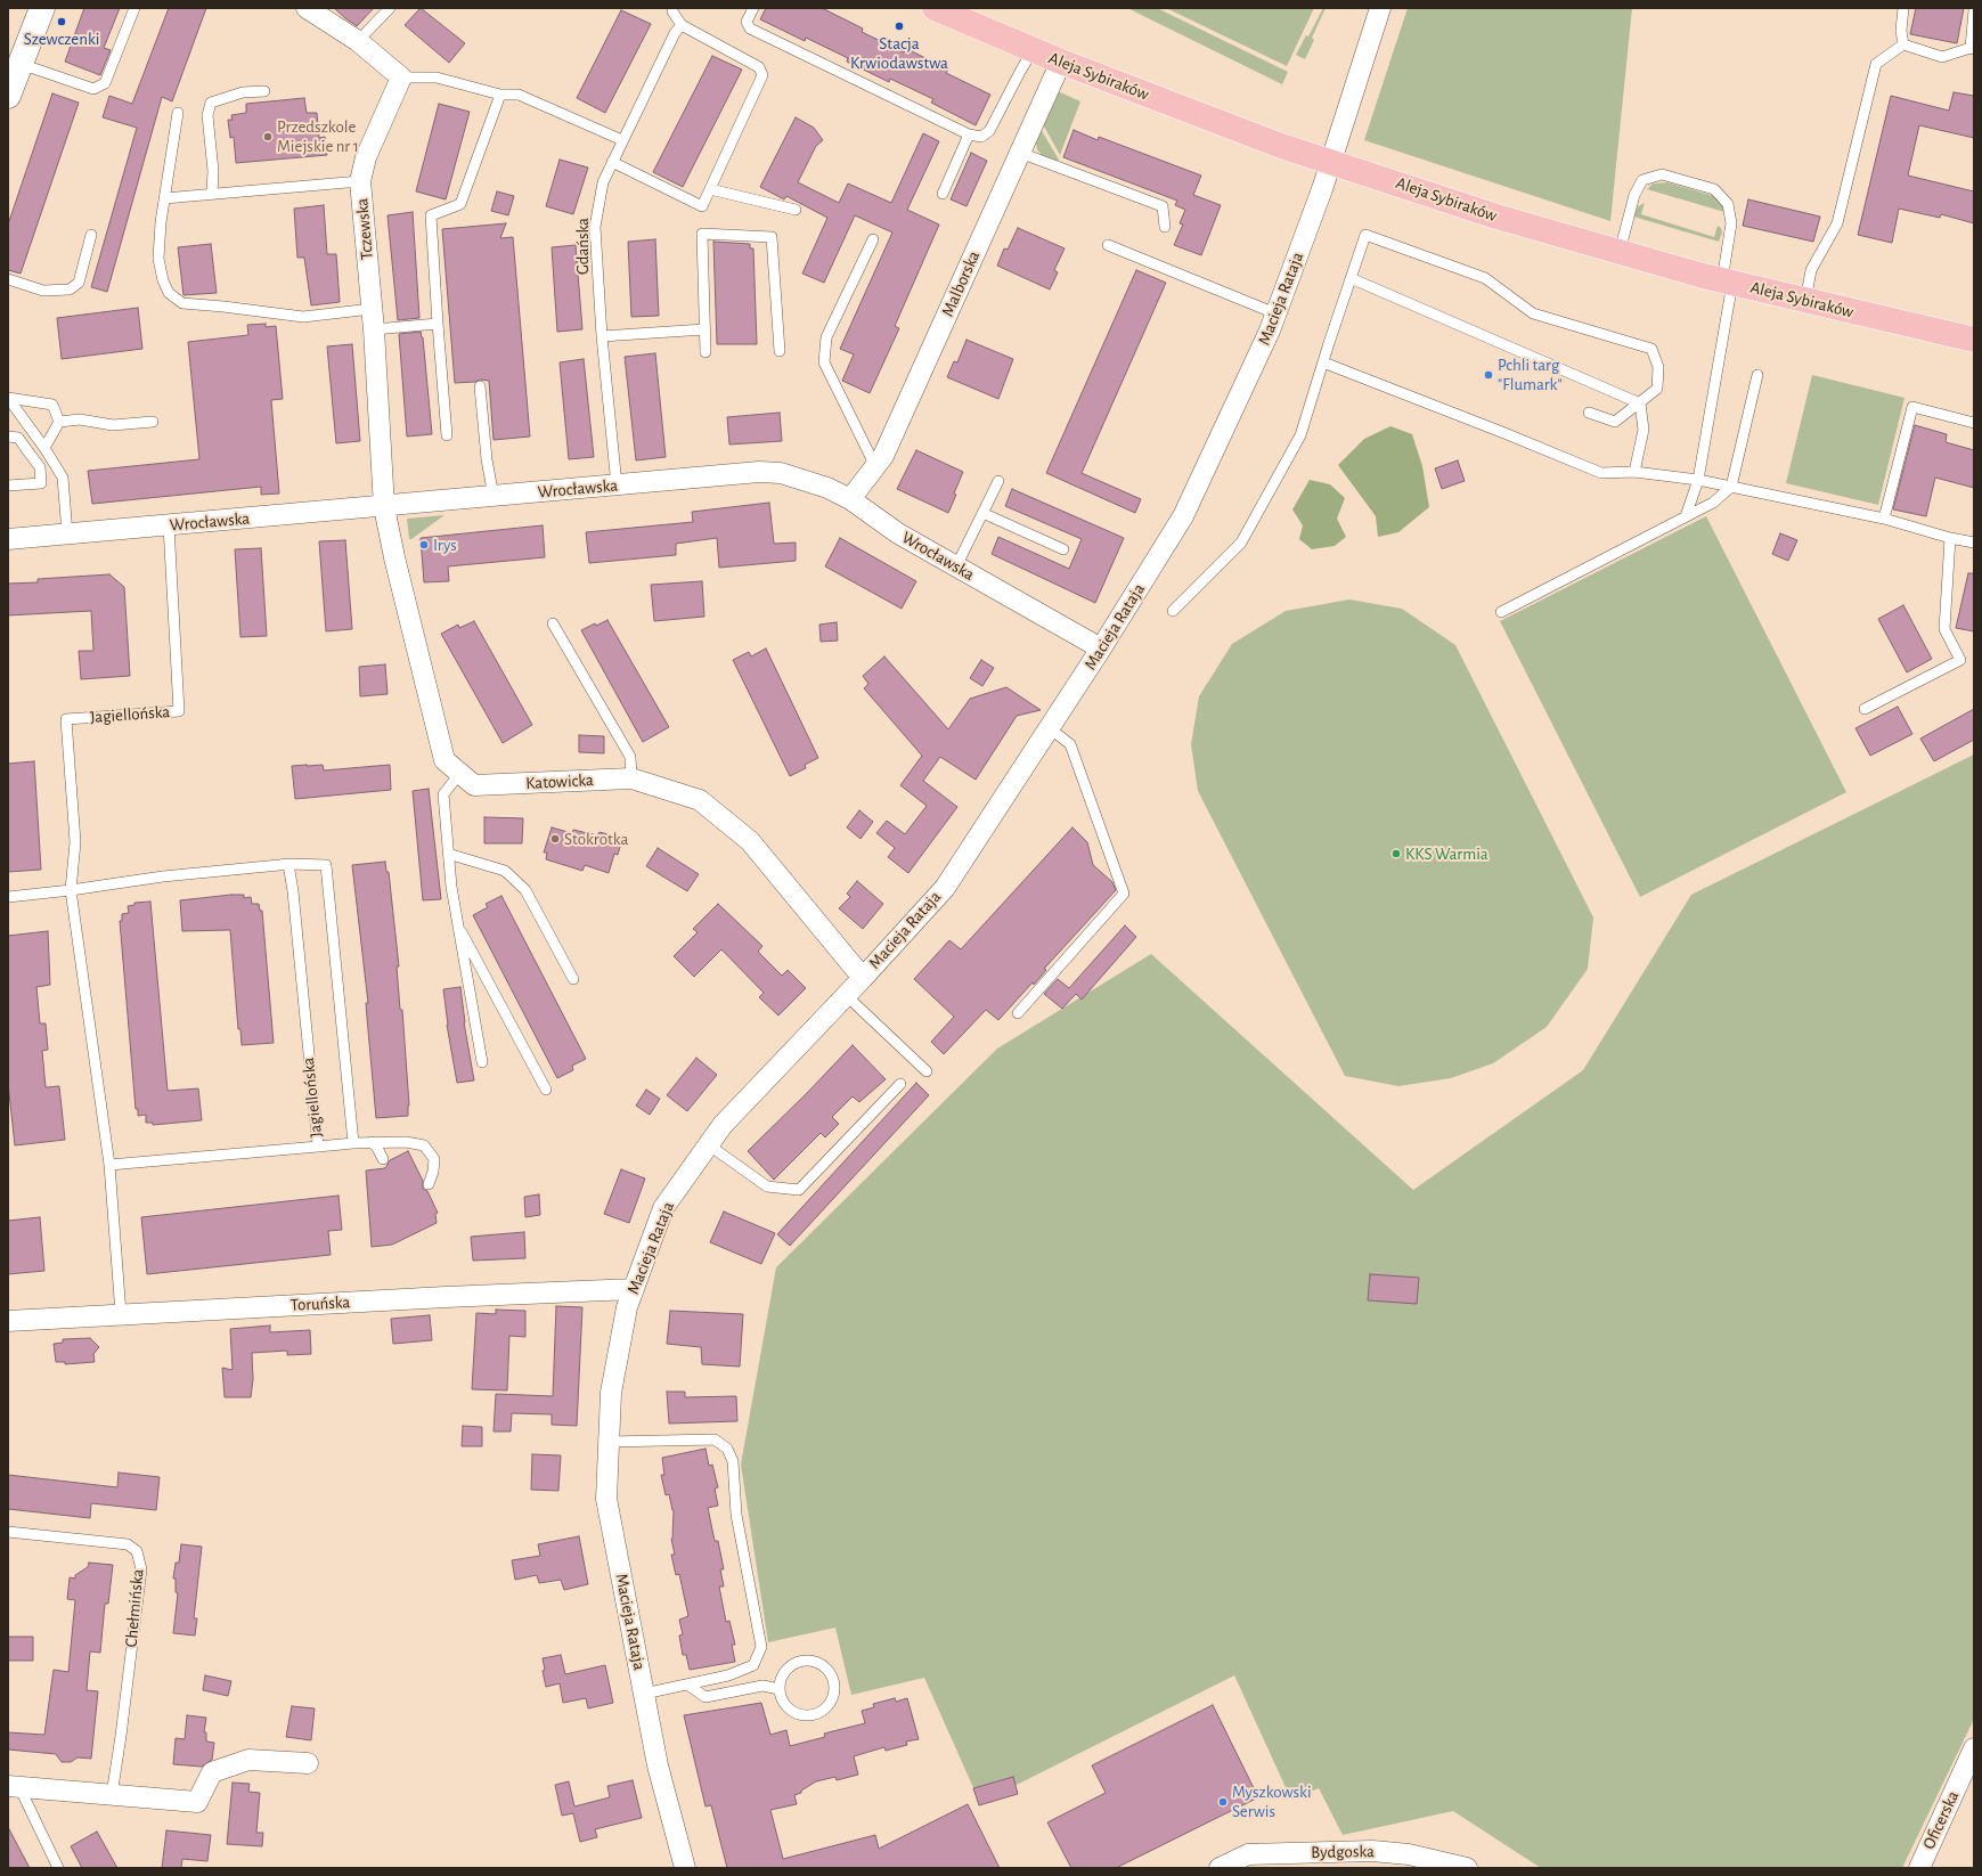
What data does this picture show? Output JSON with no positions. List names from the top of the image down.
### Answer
{
  "streets": {
    "main road": ["Aleja Sybiraków"],
    "street": [
      "Tczewska",
      "Malborska",
      "Macieja Rataja",
      "Wrocławska",
      "Katowicka",
      "Toruńska",
      "Oficerska",
      "Bydgoska"
    ],
    "lane": ["Gdańska", "Jagiellońska", "Chełmińska"]
  },
  "crossings": [
    ["Aleja Sybiraków", "Malborska"],
    ["Aleja Sybiraków", "Macieja Rataja"],
    ["Tczewska", "Wrocławska"],
    ["Tczewska", "Katowicka"],
    ["Gdańska", "Wrocławska"],
    ["Malborska", "Wrocławska"],
    ["Macieja Rataja", "Wrocławska"],
    ["Macieja Rataja", "Katowicka"],
    ["Macieja Rataja", "Toruńska"],
    ["Wrocławska", "Jagiellońska"],
    ["Wrocławska", "Katowicka"]
  ],
  "places": [
    "Szewczenki",
    "Stacja Krwiodawstwa",
    "Przedszkole Miejskie nr 1",
    "Pchli targ \"Flumark\"",
    "Irys",
    "Stokrotka",
    "KKS Warmia",
    "Myszkowski Serwis"
  ]
}
